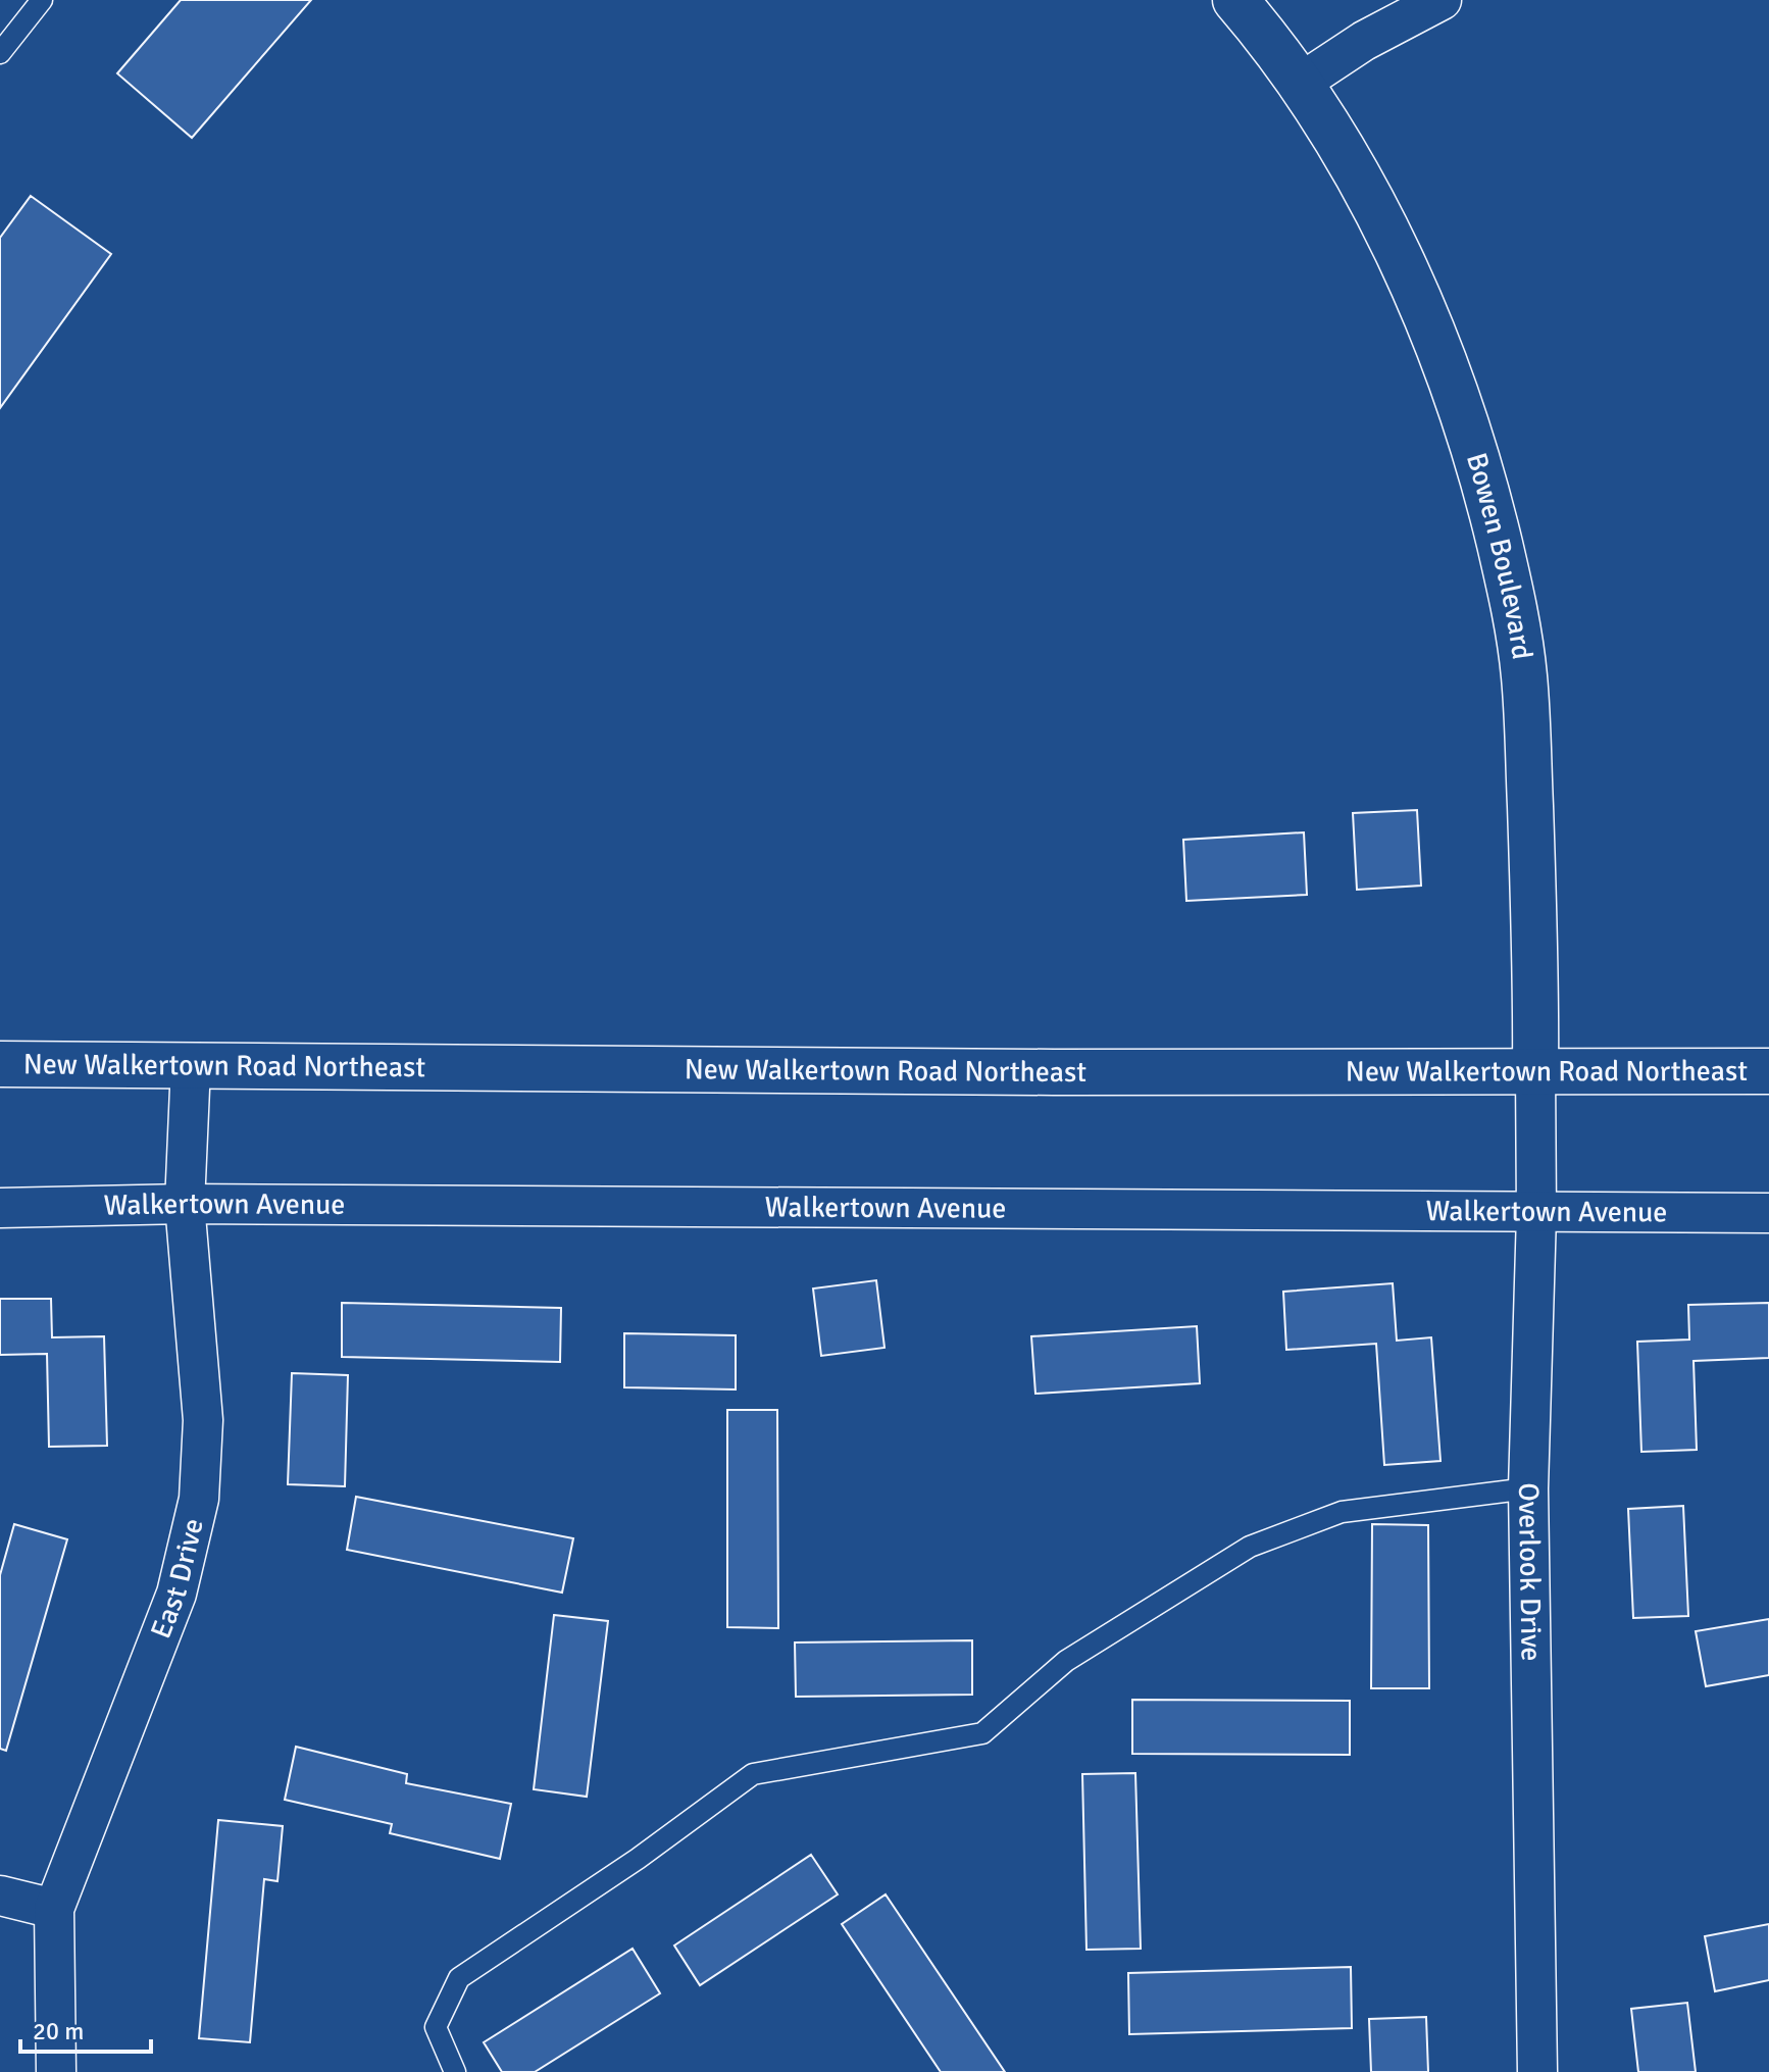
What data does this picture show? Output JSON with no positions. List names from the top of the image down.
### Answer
{
  "streets": {
    "main road": ["Bowen Boulevard", "New Walkertown Road Northeast"],
    "street": ["Walkertown Avenue", "Overlook Drive", "East Drive"]
  },
  "crossings": [
    ["Bowen Boulevard", "New Walkertown Road Northeast"],
    ["Bowen Boulevard", "Overlook Drive"],
    ["New Walkertown Road Northeast", "Overlook Drive"],
    ["New Walkertown Road Northeast", "East Drive"],
    ["Walkertown Avenue", "Overlook Drive"],
    ["Walkertown Avenue", "East Drive"]
  ],
  "scale_bar": "20 m"
}
